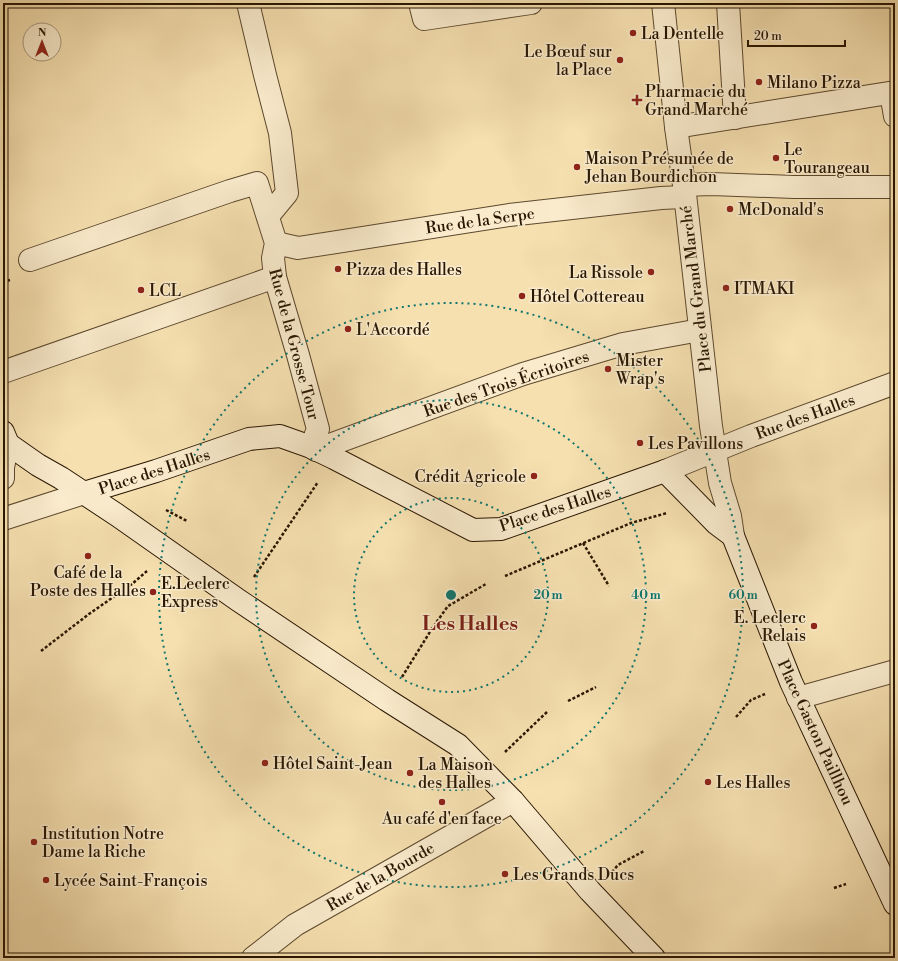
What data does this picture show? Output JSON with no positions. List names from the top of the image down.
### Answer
{
  "streets": {
    "street": [
      "Rue de la Serpe",
      "Place du Grand Marché",
      "Rue de la Grosse Tour",
      "Rue des Trois Écritoires",
      "Rue des Halles",
      "Place des Halles",
      "Place Gaston Paillhou",
      "Rue de la Bourde"
    ]
  },
  "crossings": [
    ["Rue de la Serpe", "Place du Grand Marché"],
    ["Rue de la Serpe", "Rue de la Grosse Tour"],
    ["Place du Grand Marché", "Rue des Trois Écritoires"],
    ["Place du Grand Marché", "Rue des Halles"],
    ["Place du Grand Marché", "Place des Halles"],
    ["Place du Grand Marché", "Place Gaston Paillhou"],
    ["Rue de la Grosse Tour", "Rue des Trois Écritoires"],
    ["Rue de la Grosse Tour", "Place des Halles"],
    ["Rue des Trois Écritoires", "Place des Halles"],
    ["Rue des Halles", "Place des Halles"],
    ["Rue des Halles", "Place Gaston Paillhou"],
    ["Place des Halles", "Place Gaston Paillhou"],
    ["Place des Halles", "Rue de la Bourde"]
  ],
  "districts": ["Les Halles"],
  "places": {
    "other": [
      "La Dentelle",
      "Le Bœuf sur la Place",
      "Milano Pizza",
      "Le Tourangeau",
      "Maison Présumée de Jehan Bourdichon",
      "McDonald's",
      "Pizza des Halles",
      "La Rissole",
      "ITMAKI",
      "LCL",
      "Hôtel Cottereau",
      "L'Accordé",
      "Mister Wrap's",
      "Les Pavillons",
      "Crédit Agricole",
      "Café de la Poste des Halles",
      "E.Leclerc Express",
      "E. Leclerc Relais",
      "Hôtel Saint-Jean",
      "La Maison des Halles",
      "Les Halles",
      "Au café d'en face",
      "Institution Notre Dame la Riche",
      "Les Grands Ducs",
      "Lycée Saint-François"
    ],
    "health": ["Pharmacie du Grand Marché"]
  },
  "scale_bar": "20 m",
  "north": "top",
  "rings": ["20 m", "40 m", "60 m"]
}
